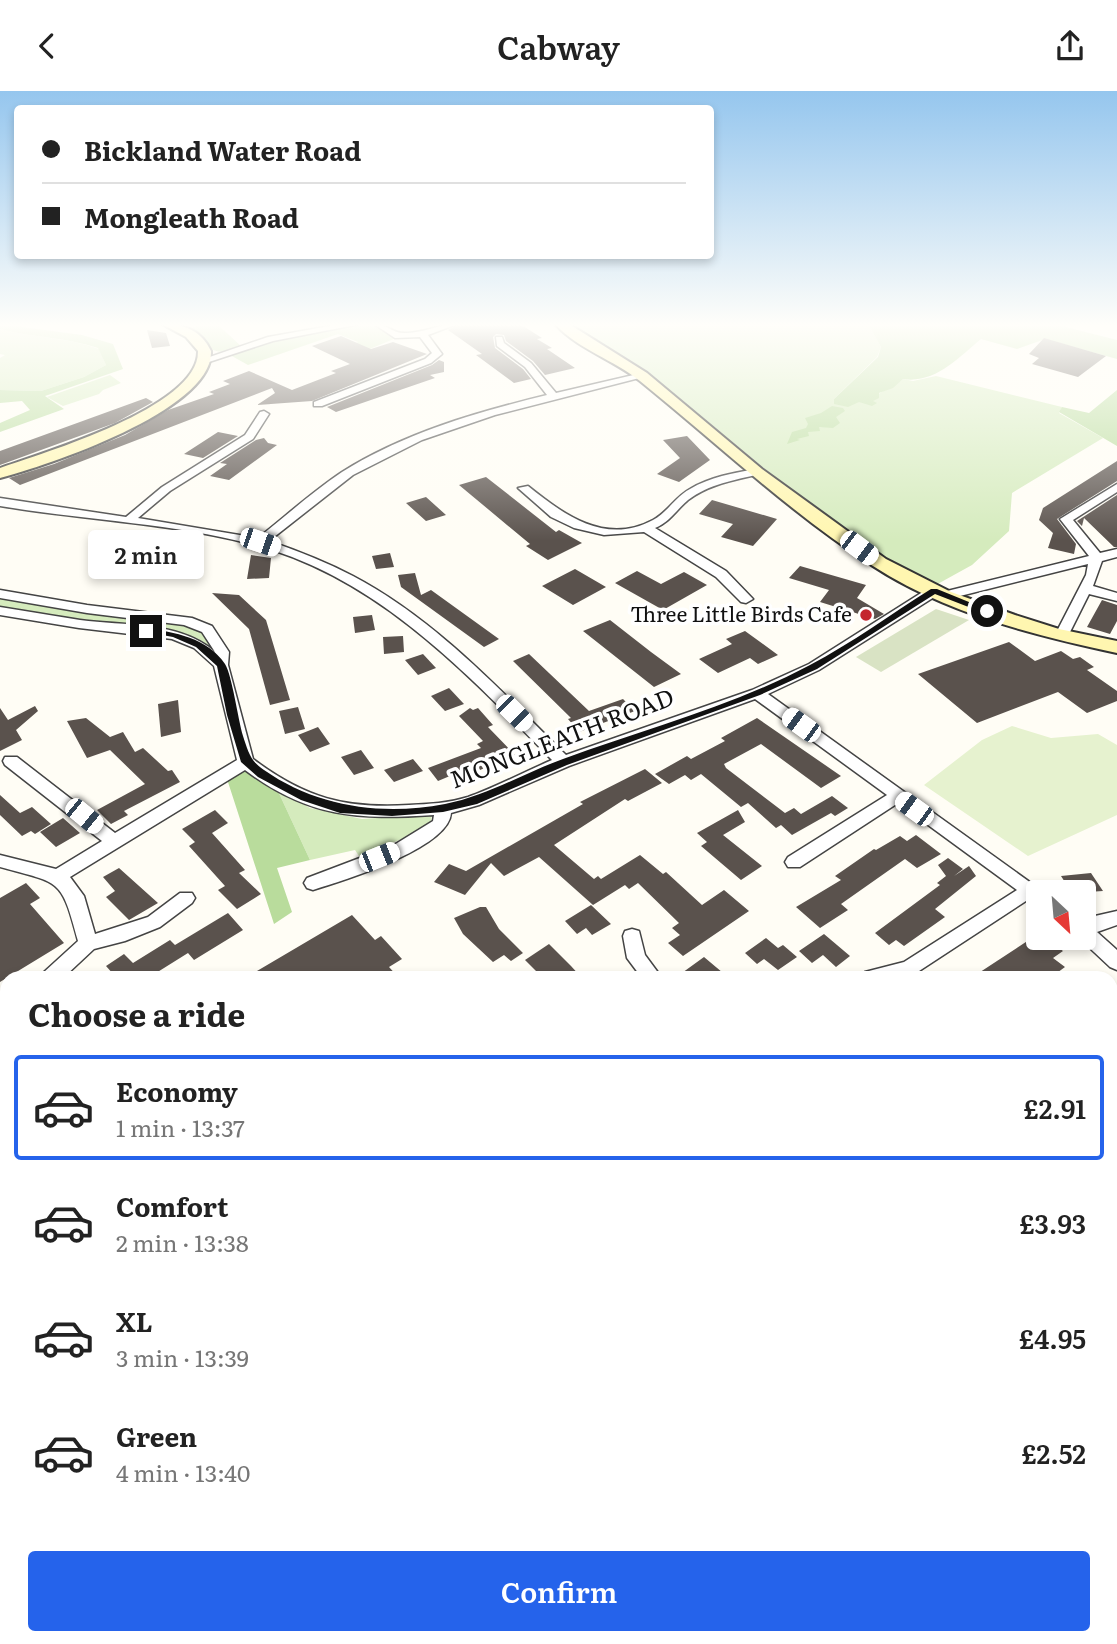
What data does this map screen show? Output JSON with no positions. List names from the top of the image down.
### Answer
{
  "streets": {
    "street": ["MONGLEATH ROAD"]
  },
  "places": ["Three Little Birds Cafe"],
  "north": "bottom right",
  "page": {
    "header": "Cabway",
    "banner": ["Bickland Water Road", "Mongleath Road"],
    "bubble": "2 min",
    "heading": "Choose a ride",
    "list": [
      {
        "name": "Economy",
        "note": "1 min · 13:37",
        "value": "£2.91"
      },
      {
        "name": "Comfort",
        "note": "2 min · 13:38",
        "value": "£3.93"
      },
      {
        "name": "XL",
        "note": "3 min · 13:39",
        "value": "£4.95"
      },
      {
        "name": "Green",
        "note": "4 min · 13:40",
        "value": "£2.52"
      }
    ],
    "buttons": "Confirm"
  }
}
